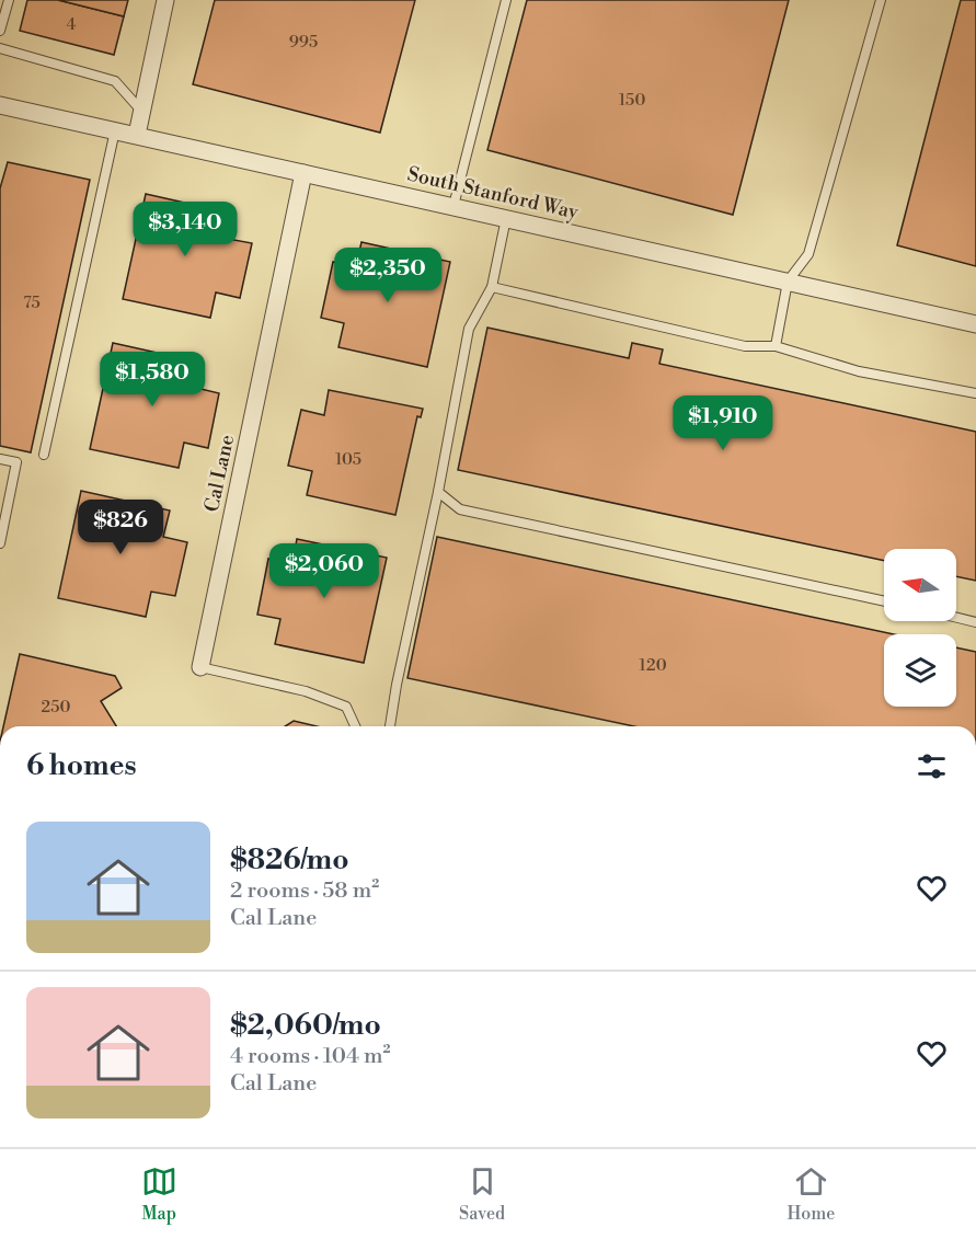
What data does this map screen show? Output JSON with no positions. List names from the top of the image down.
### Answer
{
  "streets": {
    "street": ["South Stanford Way", "Cal Lane"]
  },
  "crossings": [
    ["South Stanford Way", "Cal Lane"]
  ],
  "house_numbers": [
    "4",
    "995",
    "150",
    "75",
    "105",
    "120",
    "250"
  ],
  "north": "left",
  "page": {
    "price": [
      "$3,140",
      "$2,350",
      "$1,580",
      "$1,910",
      "$826",
      "$2,060"
    ],
    "heading": "6 homes",
    "list": [
      {
        "name": "$826/mo",
        "note": "2 rooms · 58 m² · Cal Lane"
      },
      {
        "name": "$2,060/mo",
        "note": "4 rooms · 104 m² · Cal Lane"
      }
    ],
    "tabs": ["Map", "Saved", "Home"]
  }
}
